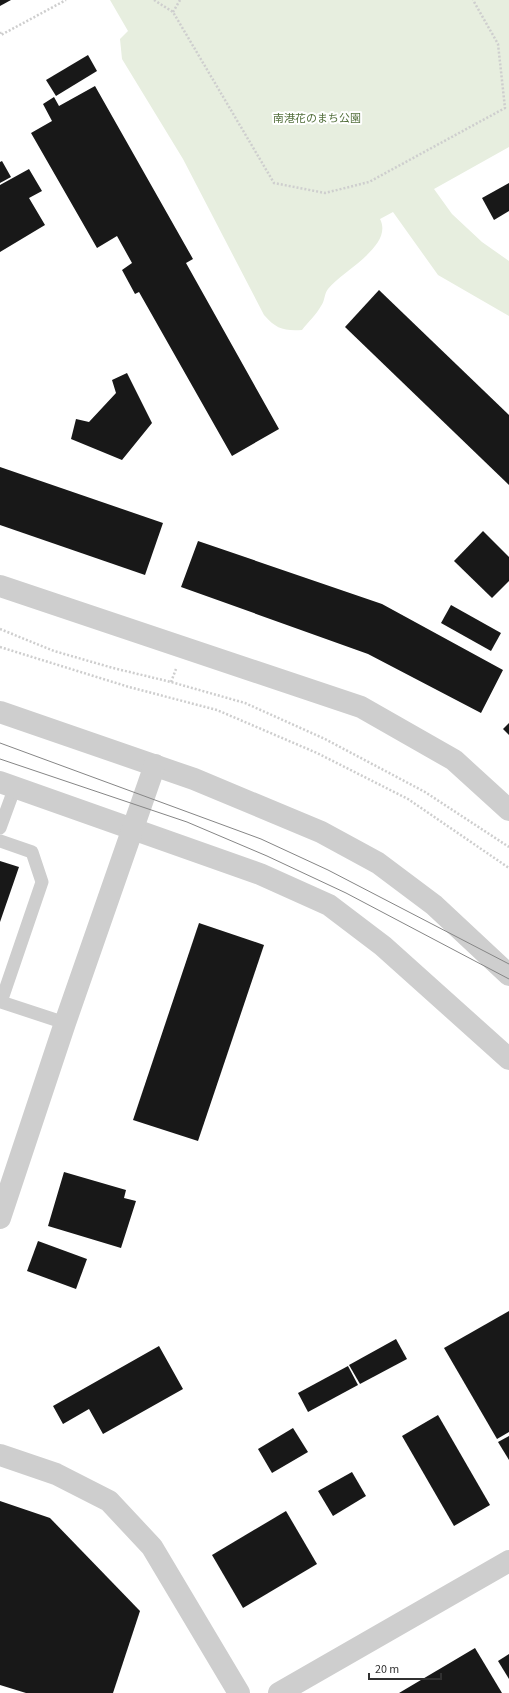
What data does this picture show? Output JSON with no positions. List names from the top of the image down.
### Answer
{
  "parks": ["南港花のまち公園"],
  "scale_bar": "20 m"
}
